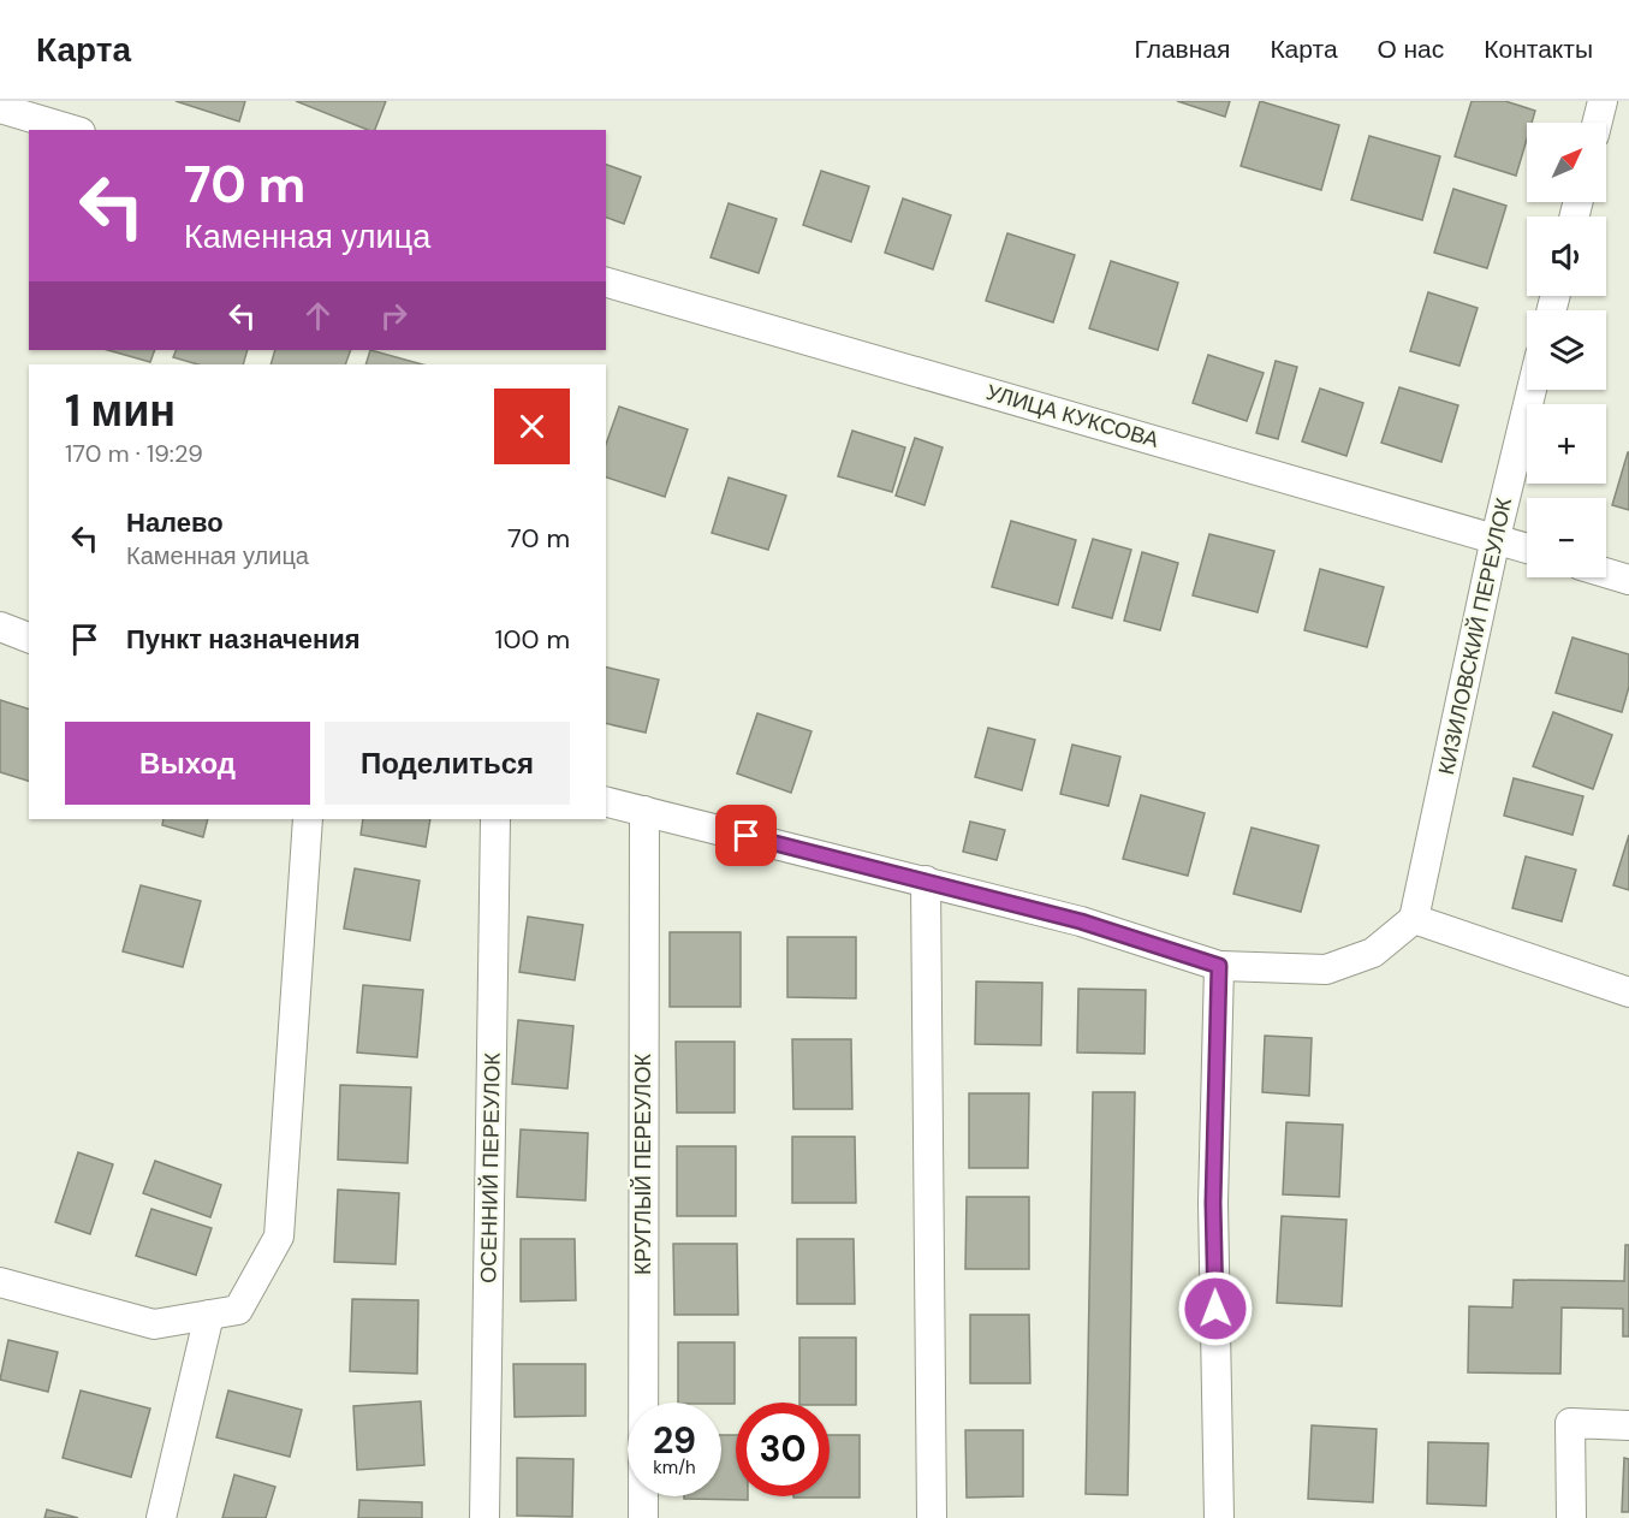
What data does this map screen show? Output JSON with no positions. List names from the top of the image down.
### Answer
{
  "streets": {
    "street": [
      "УЛИЦА КУКСОВА",
      "КИЗИЛОВСКИЙ ПЕРЕУЛОК",
      "КРУГЛЫЙ ПЕРЕУЛОК",
      "ОСЕННИЙ ПЕРЕУЛОК"
    ]
  },
  "crossings": [
    ["УЛИЦА КУКСОВА", "КИЗИЛОВСКИЙ ПЕРЕУЛОК"]
  ],
  "north": "top right",
  "page": {
    "header": "Карта",
    "nav": [
      "Главная",
      "Карта",
      "О нас",
      "Контакты"
    ],
    "map_buttons": ["+", "−"],
    "turn": ["70 m", "Каменная улица"],
    "heading": ["1 мин", "170 m · 19:29"],
    "list": [
      {
        "name": "Налево",
        "note": "Каменная улица",
        "value": "70 m"
      },
      {
        "name": "Пункт назначения",
        "value": "100 m"
      }
    ],
    "buttons": ["Выход", "Поделиться"],
    "speed": "29 km/h",
    "limit": "30"
  }
}
